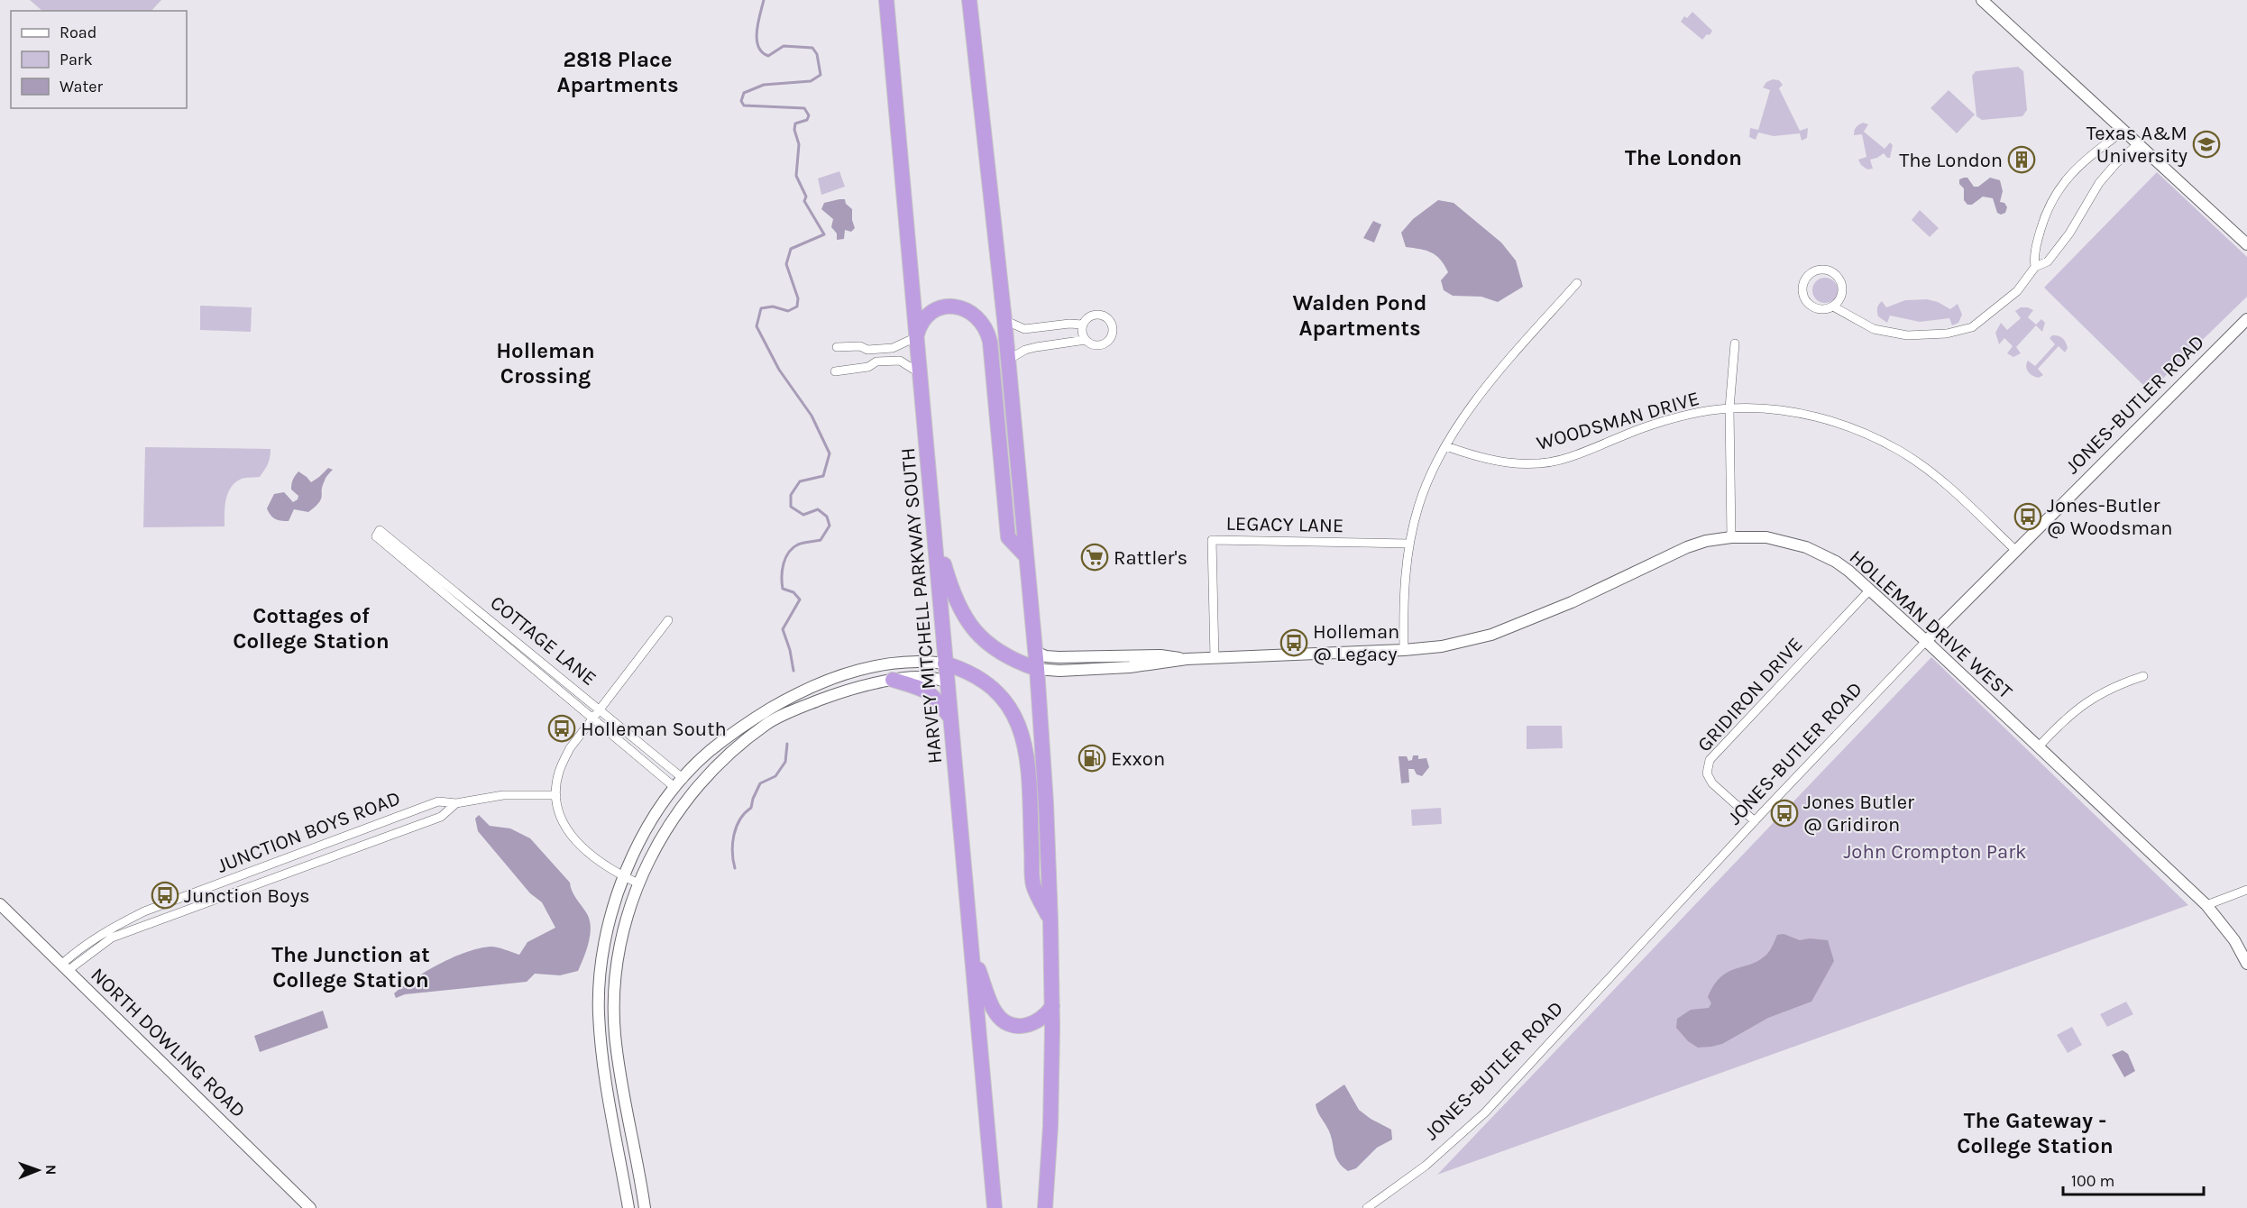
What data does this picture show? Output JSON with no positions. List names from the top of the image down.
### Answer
{
  "streets": {
    "highway": ["HARVEY MITCHELL PARKWAY SOUTH"],
    "street": [
      "JONES-BUTLER ROAD",
      "WOODSMAN DRIVE",
      "LEGACY LANE",
      "HOLLEMAN DRIVE WEST",
      "COTTAGE LANE",
      "GRIDIRON DRIVE",
      "JUNCTION BOYS ROAD",
      "NORTH DOWLING ROAD"
    ]
  },
  "crossings": [
    ["JONES-BUTLER ROAD", "WOODSMAN DRIVE"],
    ["JONES-BUTLER ROAD", "HOLLEMAN DRIVE WEST"],
    ["JONES-BUTLER ROAD", "GRIDIRON DRIVE"],
    ["LEGACY LANE", "HOLLEMAN DRIVE WEST"],
    ["HOLLEMAN DRIVE WEST", "GRIDIRON DRIVE"],
    ["JUNCTION BOYS ROAD", "NORTH DOWLING ROAD"]
  ],
  "districts": [
    "2818 Place Apartments",
    "The London",
    "Walden Pond Apartments",
    "Holleman Crossing",
    "Cottages of College Station",
    "The Junction at College Station",
    "The Gateway - College Station"
  ],
  "parks": ["John Crompton Park"],
  "places": {
    "school or university": ["Texas A&M University"],
    "building": ["The London"],
    "bus stop": [
      "Jones-Butler @ Woodsman",
      "Holleman @ Legacy",
      "Holleman South",
      "Jones Butler @ Gridiron",
      "Junction Boys"
    ],
    "supermarket": ["Rattler's"],
    "fuel station": ["Exxon"]
  },
  "legend": ["Road", "Park", "Water"],
  "scale_bar": "100 m",
  "north": "right"
}
